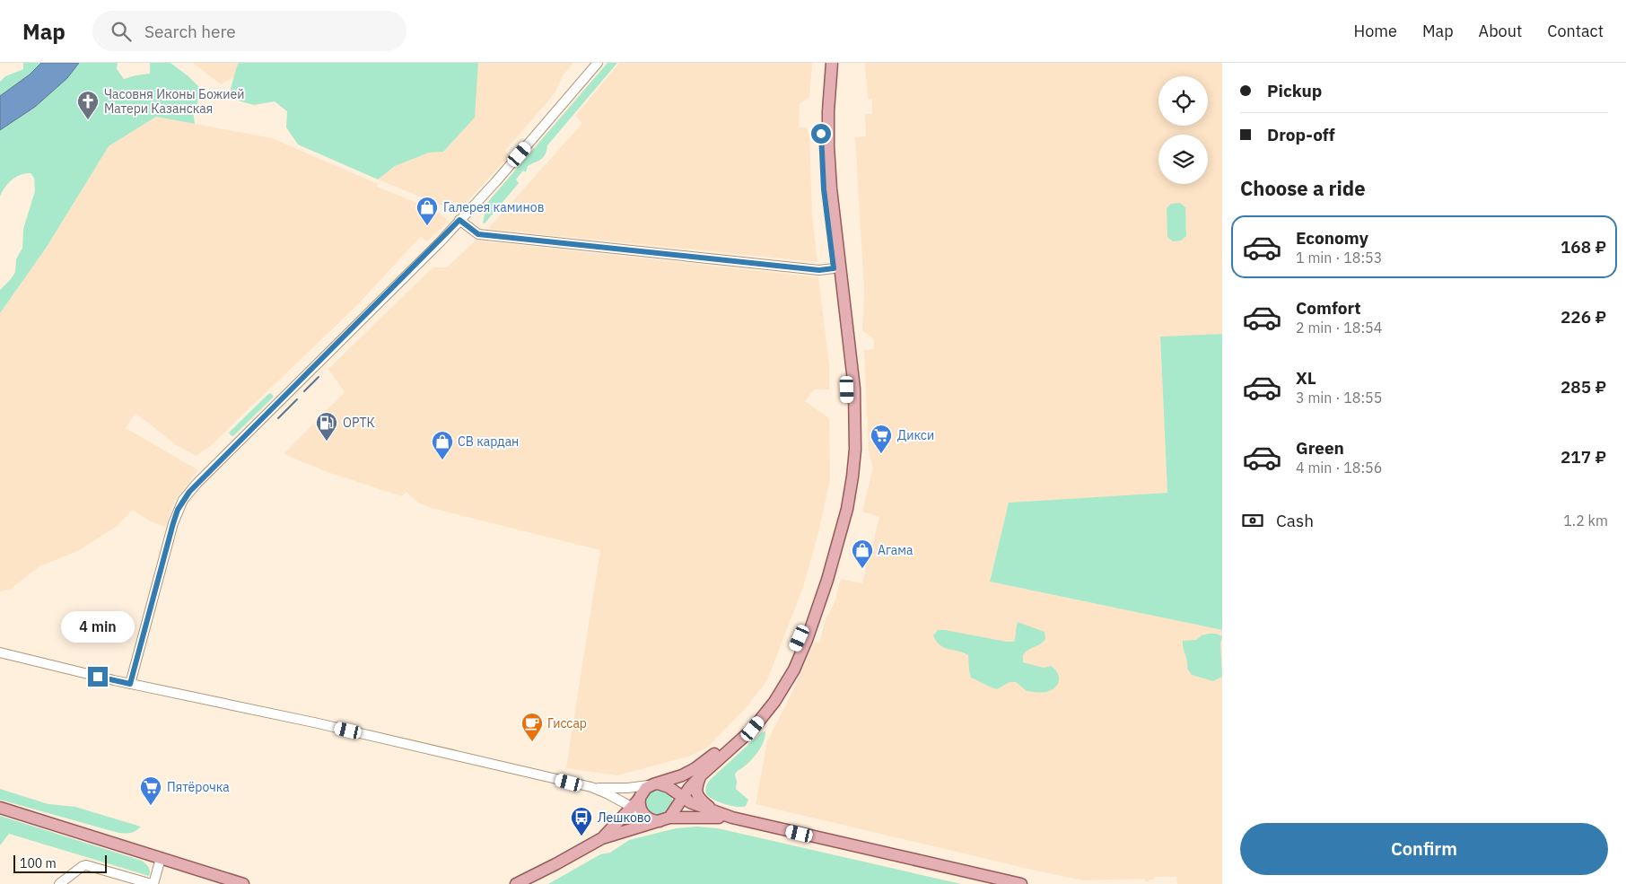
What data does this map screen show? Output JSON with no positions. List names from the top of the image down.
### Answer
{
  "places": {
    "church": ["Часовня Иконы Божией Матери Казанская"],
    "shop": ["Галерея каминов", "СВ кардан", "Агама"],
    "fuel station": ["ОРТК"],
    "supermarket": ["Дикси", "Пятёрочка"],
    "cafe": ["Гиссар"],
    "bus stop": ["Лешково"]
  },
  "scale_bar": "100 m",
  "page": {
    "header": "Map",
    "search": "Search here",
    "nav": [
      "Home",
      "Map",
      "About",
      "Contact"
    ],
    "banner": ["Pickup", "Drop-off"],
    "heading": "Choose a ride",
    "list": [
      {
        "name": "Economy",
        "note": "1 min · 18:53",
        "value": "168 ₽"
      },
      {
        "name": "Comfort",
        "note": "2 min · 18:54",
        "value": "226 ₽"
      },
      {
        "name": "XL",
        "note": "3 min · 18:55",
        "value": "285 ₽"
      },
      {
        "name": "Green",
        "note": "4 min · 18:56",
        "value": "217 ₽"
      }
    ],
    "pay": ["Cash", "1.2 km"],
    "bubble": "4 min",
    "buttons": "Confirm",
    "scale": "100 m"
  }
}
